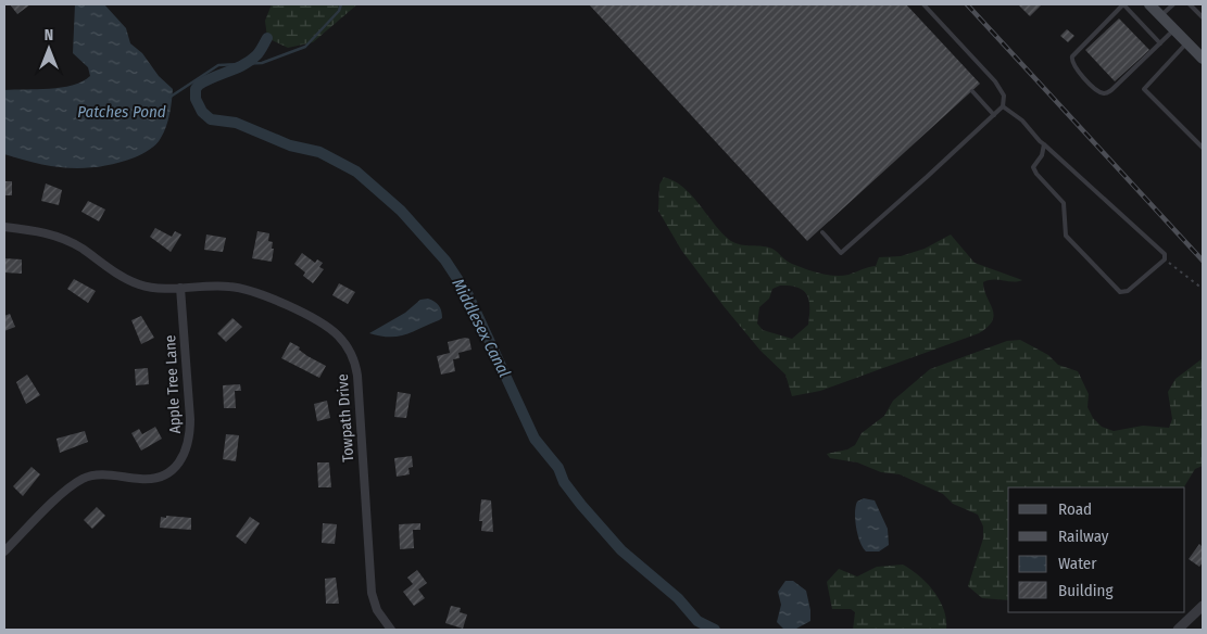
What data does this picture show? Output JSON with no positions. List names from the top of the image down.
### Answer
{
  "streets": {
    "street": ["Apple Tree Lane", "Towpath Drive"]
  },
  "crossings": [
    ["Apple Tree Lane", "Towpath Drive"]
  ],
  "water": ["Patches Pond", "Middlesex Canal"],
  "legend": [
    "Road",
    "Railway",
    "Water",
    "Building"
  ],
  "north": "top"
}
